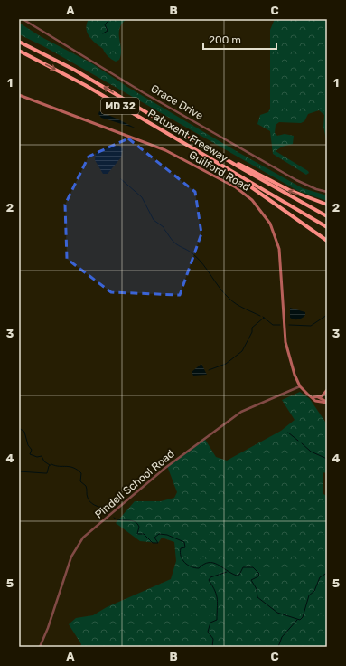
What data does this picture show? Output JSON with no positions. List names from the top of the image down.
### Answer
{
  "streets": {
    "highway": ["MD 32", "Patuxent Freeway"],
    "main road": ["Guilford Road"],
    "street": ["Grace Drive", "Pindell School Road"]
  },
  "crossings": [
    ["Guilford Road", "Pindell School Road"]
  ],
  "scale_bar": "200 m",
  "grid": {
    "columns": ["A", "B", "C"],
    "rows": [
      "1",
      "2",
      "3",
      "4",
      "5"
    ]
  }
}
